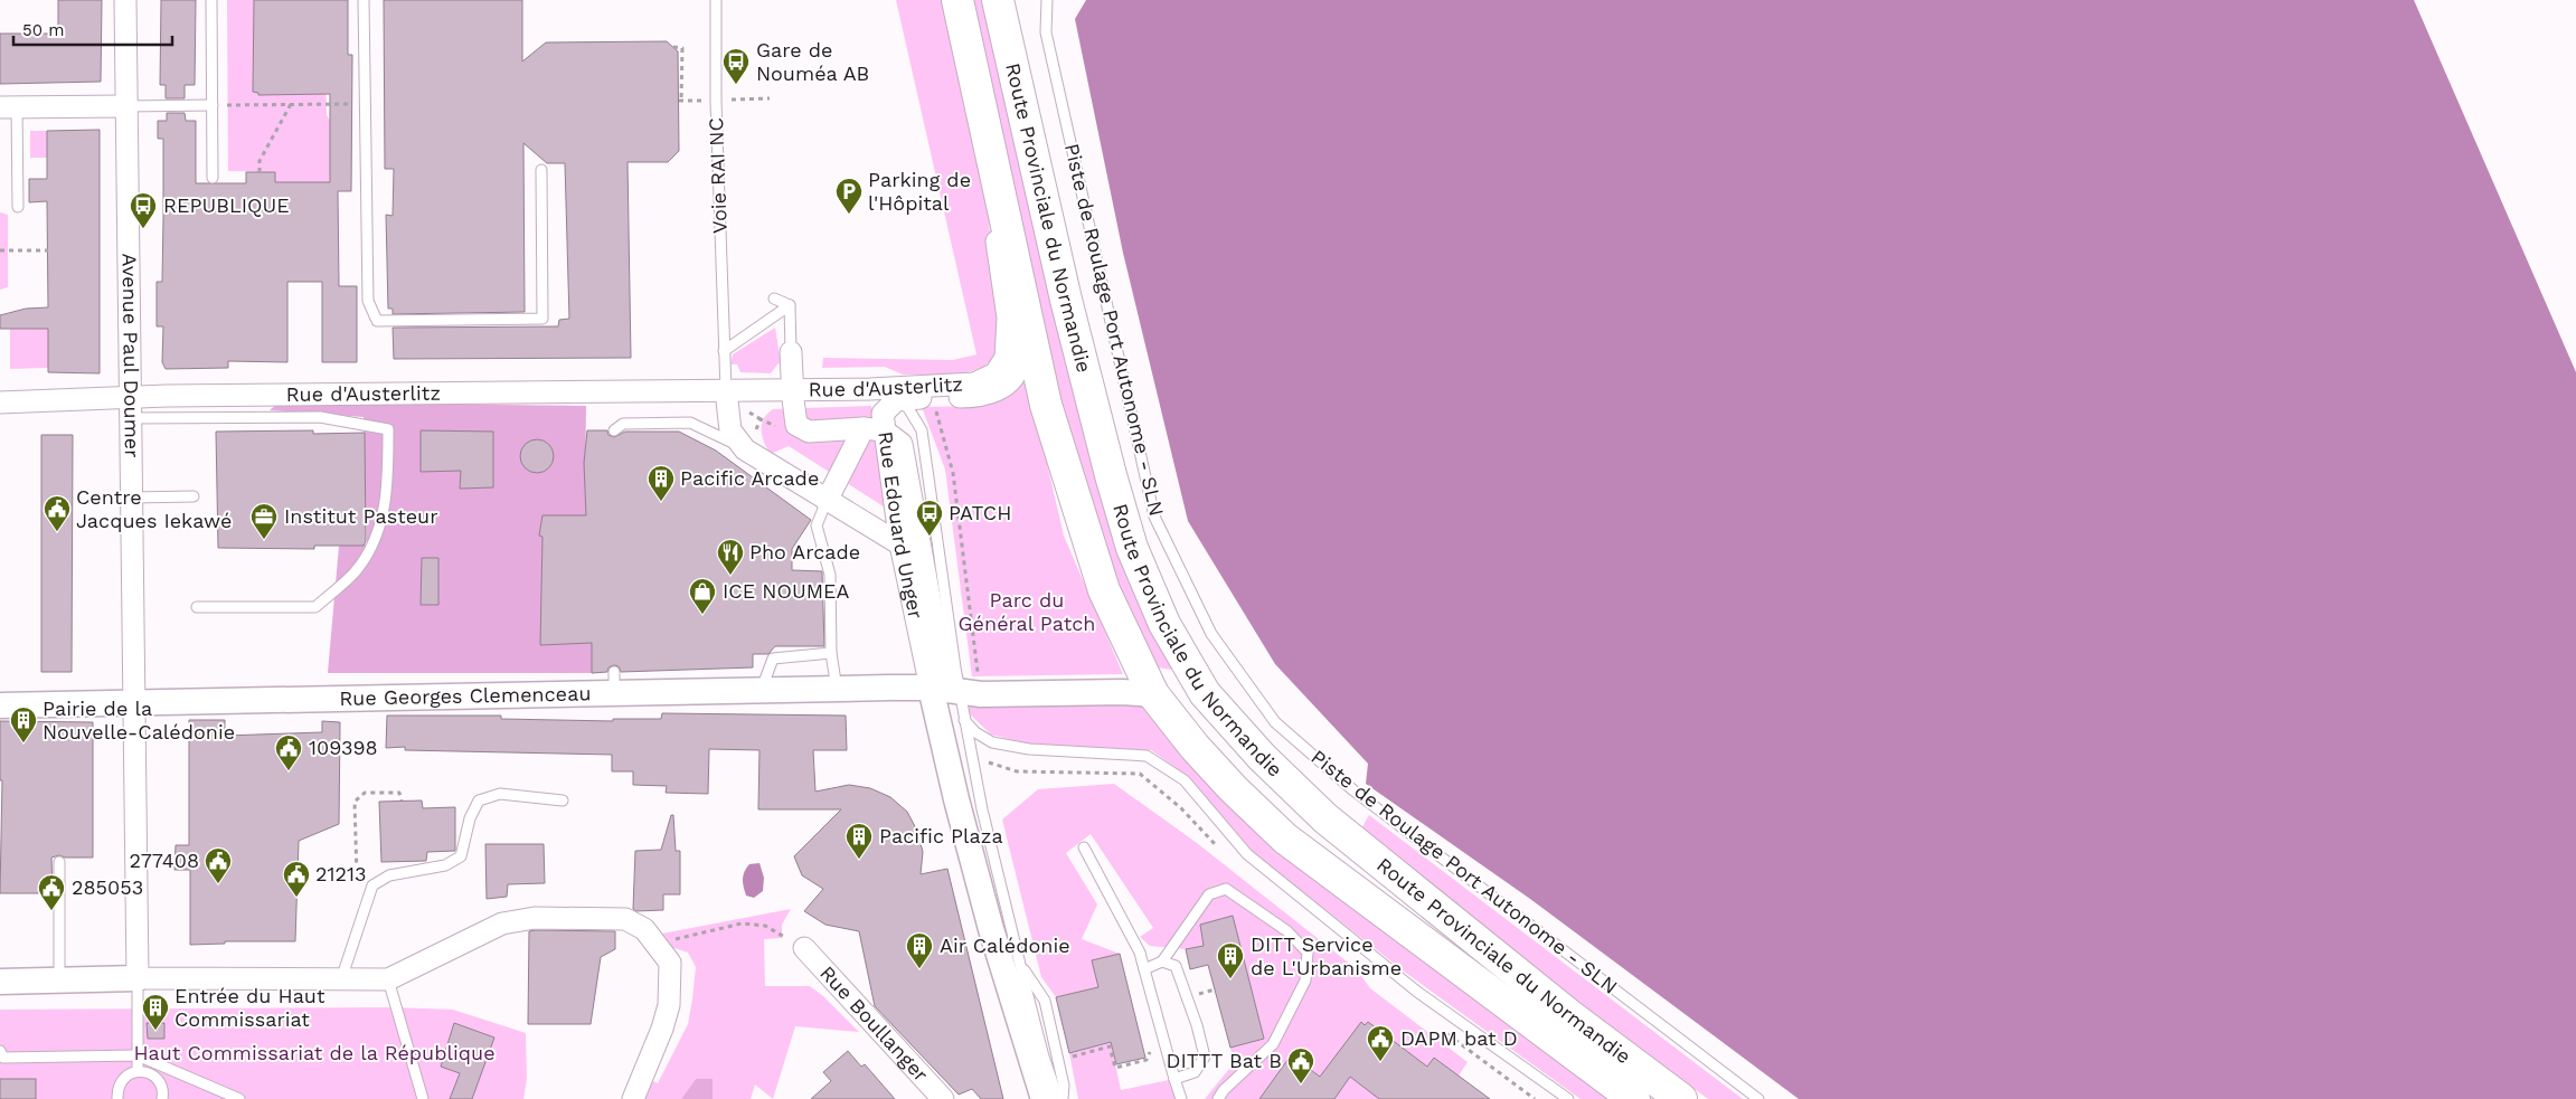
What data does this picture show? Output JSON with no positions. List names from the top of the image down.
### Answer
{
  "streets": {
    "main road": ["Route Provinciale du Normandie"],
    "street": [
      "Avenue Paul Doumer",
      "Rue d'Austerlitz",
      "Rue Edouard Unger",
      "Rue Georges Clemenceau",
      "Rue Boullanger"
    ],
    "lane": ["Voie RAI NC", "Piste de Roulage Port Autonome - SLN"]
  },
  "crossings": [
    ["Voie RAI NC", "Rue d'Austerlitz"],
    ["Route Provinciale du Normandie", "Rue d'Austerlitz"],
    ["Route Provinciale du Normandie", "Rue Georges Clemenceau"],
    ["Avenue Paul Doumer", "Rue d'Austerlitz"],
    ["Avenue Paul Doumer", "Rue Georges Clemenceau"],
    ["Rue d'Austerlitz", "Rue Edouard Unger"],
    ["Rue Edouard Unger", "Rue Georges Clemenceau"]
  ],
  "parks": ["Parc du Général Patch", "Haut Commissariat de la République"],
  "places": {
    "bus stop": ["Gare de Nouméa AB", "REPUBLIQUE", "PATCH"],
    "parking": ["Parking de l'Hôpital"],
    "building": [
      "Pacific Arcade",
      "Pairie de la Nouvelle-Calédonie",
      "Pacific Plaza",
      "Air Calédonie",
      "DITT Service de L'Urbanisme",
      "Entrée du Haut Commissariat"
    ],
    "public building": [
      "Centre Jacques Iekawé",
      "109398",
      "277408",
      "21213",
      "285053",
      "DAPM bat D",
      "DITTT Bat B"
    ],
    "office": ["Institut Pasteur"],
    "restaurant": ["Pho Arcade"],
    "shop": ["ICE NOUMEA"]
  },
  "scale_bar": "50 m"
}
